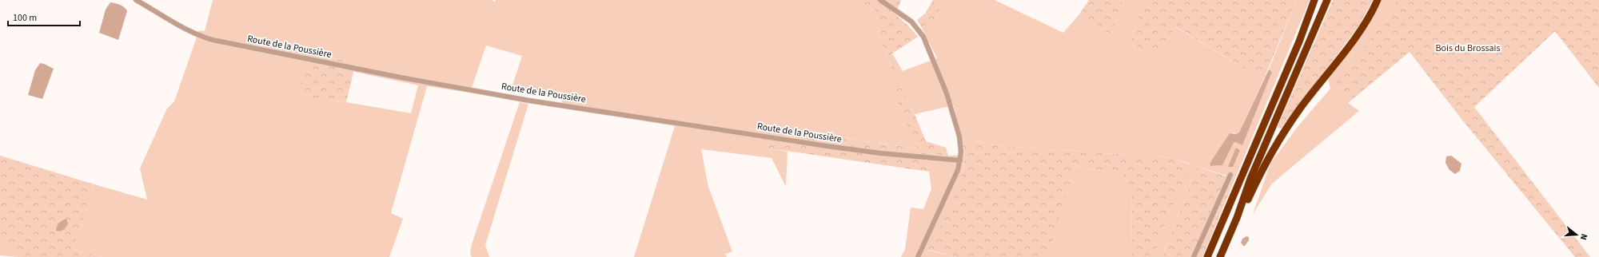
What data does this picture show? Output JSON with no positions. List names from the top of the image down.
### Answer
{
  "streets": {
    "street": ["Route de la Poussière"]
  },
  "parks": ["Bois du Brossais"],
  "scale_bar": "100 m",
  "north": "right"
}
